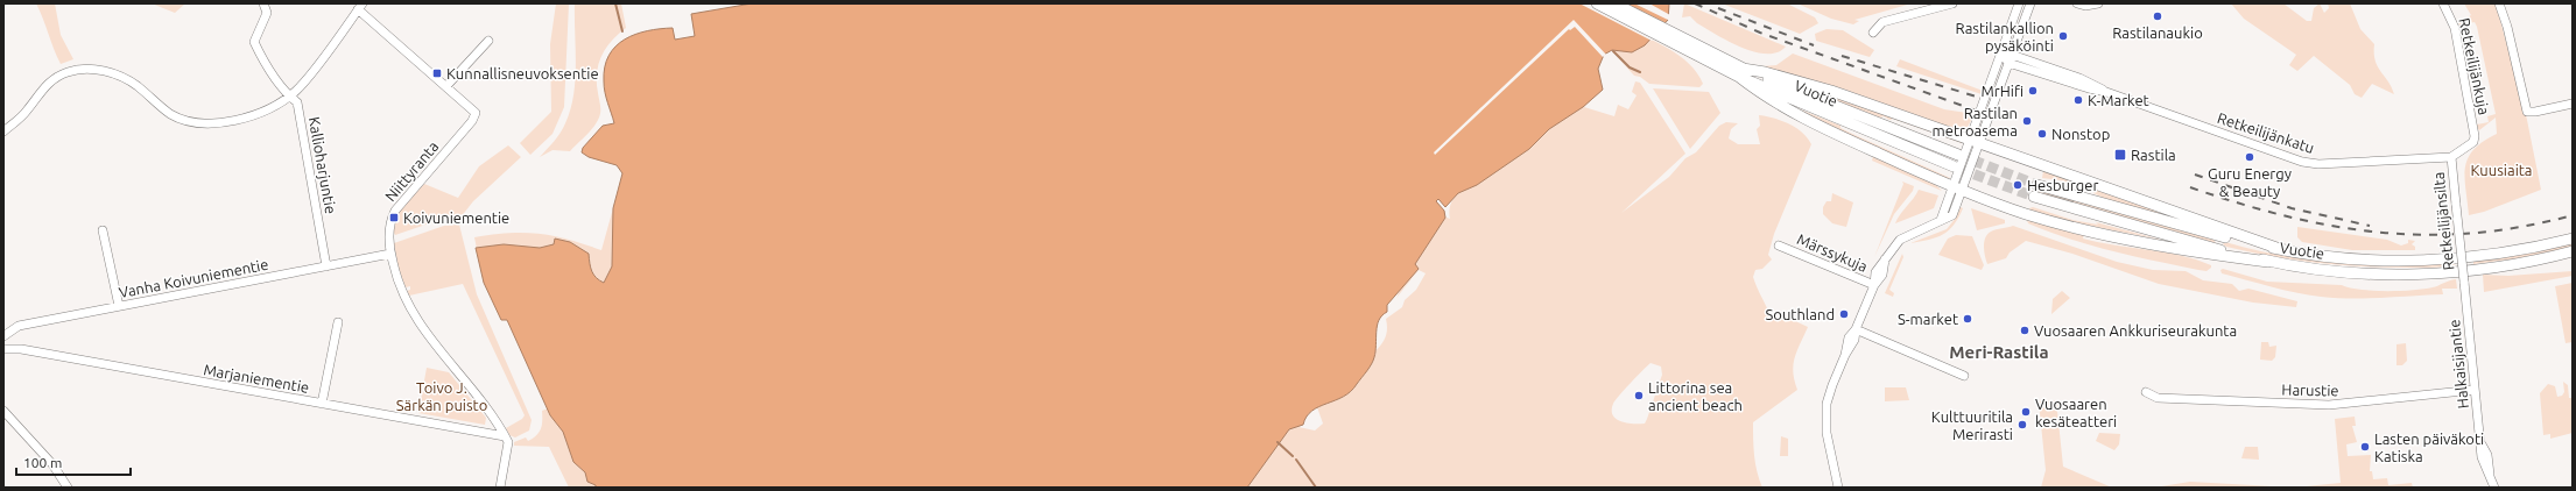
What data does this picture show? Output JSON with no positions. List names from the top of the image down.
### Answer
{
  "streets": {
    "main road": ["Vuotie"],
    "street": [
      "Retkeilijänkuja",
      "Retkeilijänkatu",
      "Kallioharjuntie",
      "Niittyranta",
      "Retkeilijänsilta",
      "Märssykuja",
      "Vanha Koivuniementie",
      "Halkaisijantie",
      "Marjaniementie",
      "Harustie"
    ]
  },
  "crossings": [
    ["Retkeilijänkuja", "Retkeilijänkatu"],
    ["Retkeilijänkuja", "Retkeilijänsilta"],
    ["Retkeilijänkatu", "Retkeilijänsilta"],
    ["Kallioharjuntie", "Vanha Koivuniementie"],
    ["Niittyranta", "Vanha Koivuniementie"],
    ["Niittyranta", "Marjaniementie"],
    ["Retkeilijänsilta", "Halkaisijantie"],
    ["Halkaisijantie", "Harustie"]
  ],
  "districts": ["Meri-Rastila"],
  "parks": ["Kuusiaita", "Toivo J. Särkän puisto"],
  "places": {
    "other": [
      "Rastilanaukio",
      "Rastilankallion pysäköinti",
      "MrHifi",
      "K-Market",
      "Rastilan metroasema",
      "Nonstop",
      "Guru Energy & Beauty",
      "Hesburger",
      "Southland",
      "S-market",
      "Vuosaaren Ankkuriseurakunta",
      "Littorina sea ancient beach",
      "Vuosaaren kesäteatteri",
      "Kulttuuritila Merirasti",
      "Lasten päiväkoti Katiska"
    ],
    "transit": ["Kunnallisneuvoksentie", "Rastila", "Koivuniementie"]
  },
  "scale_bar": "100 m"
}
